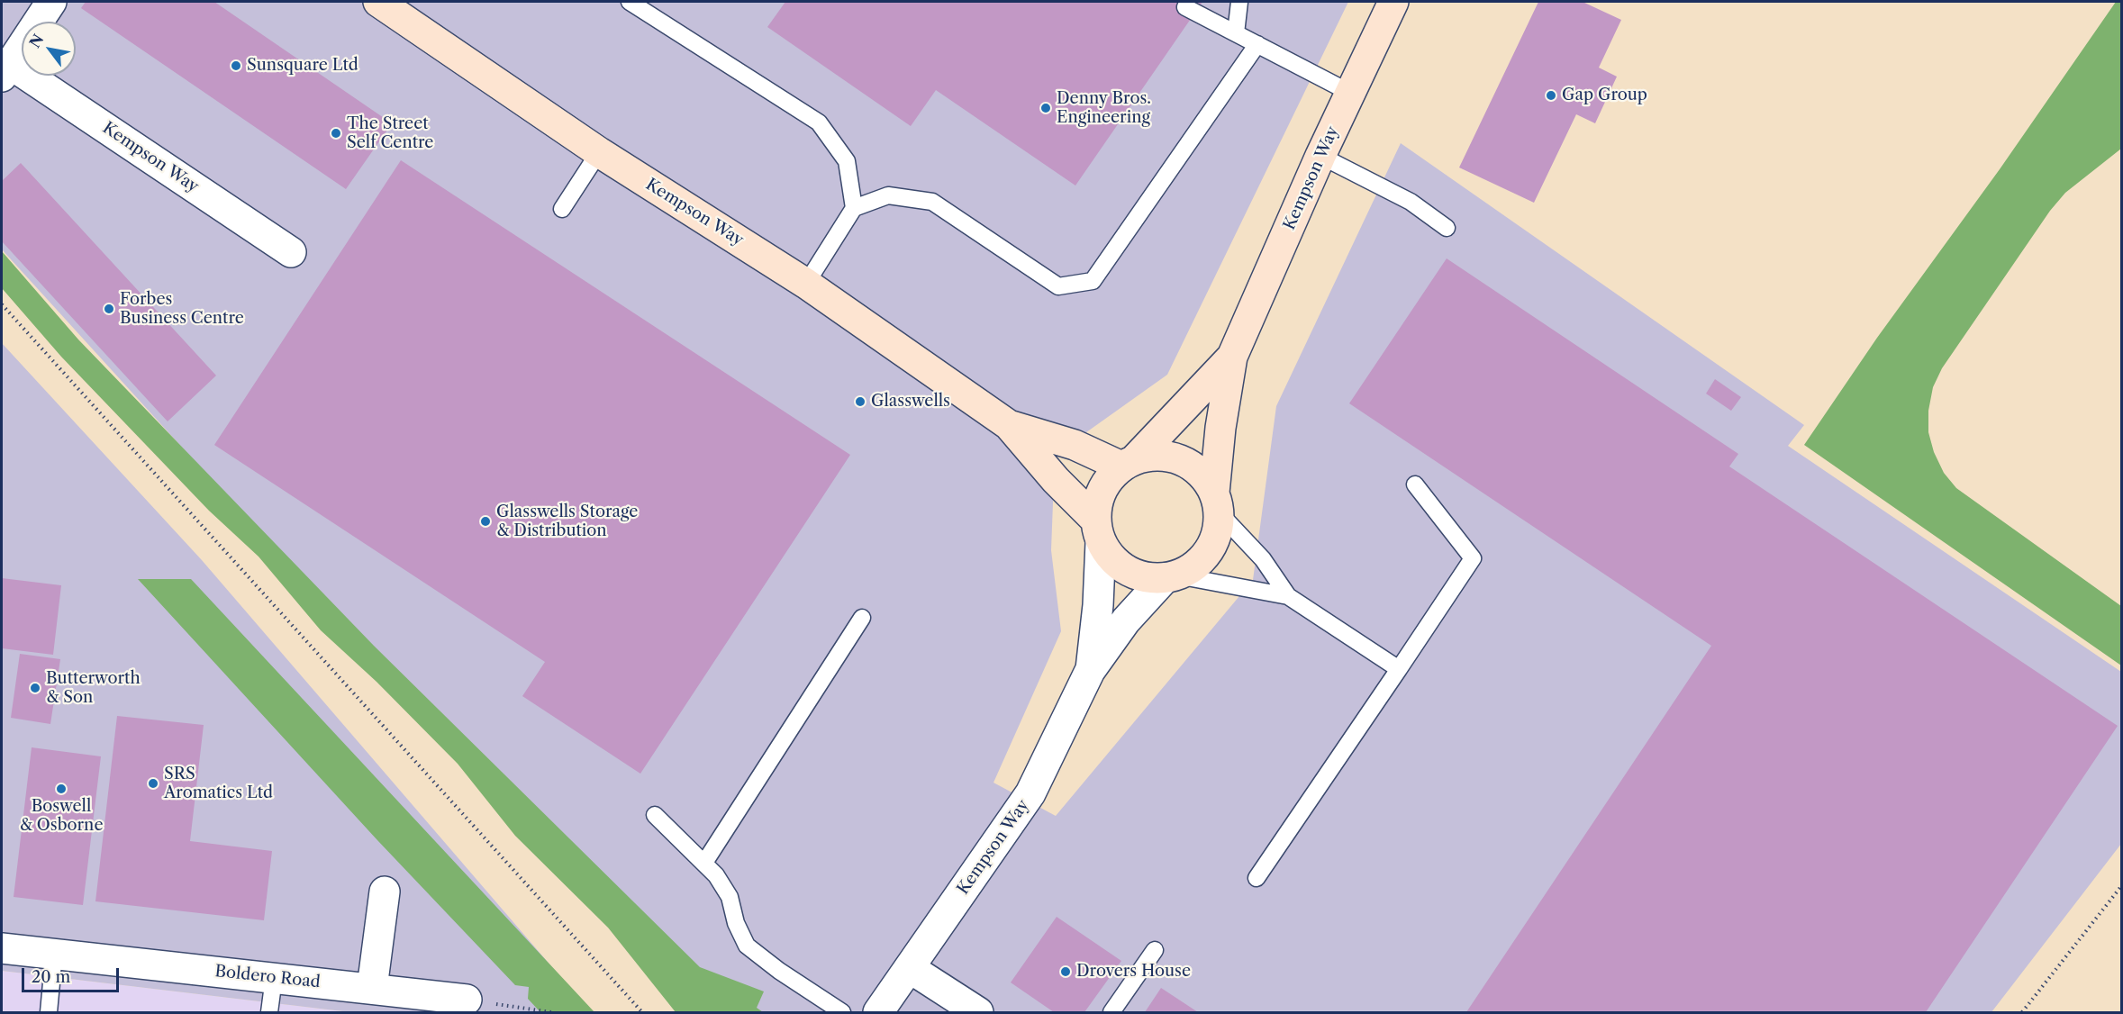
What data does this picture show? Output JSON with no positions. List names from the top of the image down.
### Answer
{
  "streets": {
    "street": ["Kempson Way", "Boldero Road"]
  },
  "places": [
    "Sunsquare Ltd",
    "Gap Group",
    "Denny Bros. Engineering",
    "The Street Self Centre",
    "Forbes Business Centre",
    "Glasswells",
    "Glasswells Storage & Distribution",
    "Butterworth & Son",
    "SRS Aromatics Ltd",
    "Boswell & Osborne",
    "Drovers House"
  ],
  "scale_bar": "20 m",
  "north": "top left"
}
